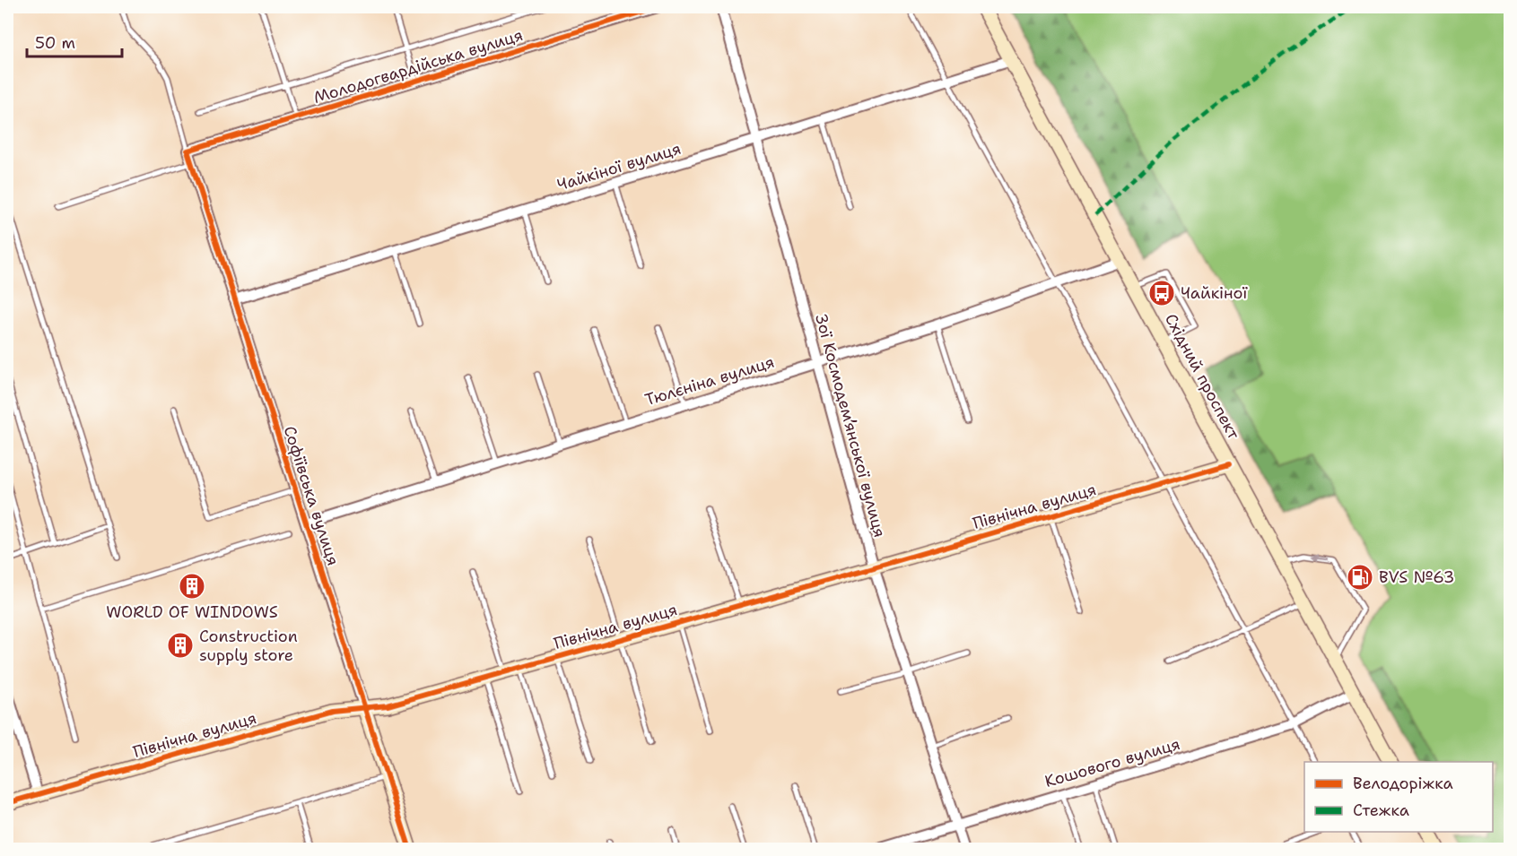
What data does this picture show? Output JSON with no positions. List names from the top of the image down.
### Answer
{
  "streets": {
    "street": [
      "Молодогвардійська вулиця",
      "Чайкіної вулиця",
      "Східний проспект",
      "Тюлєніна вулиця",
      "Зої Космодем’янської вулиця",
      "Софіївська вулиця",
      "Північна вулиця",
      "Кошового вулиця"
    ]
  },
  "crossings": [
    ["Молодогвардійська вулиця", "Софіївська вулиця"],
    ["Чайкіної вулиця", "Східний проспект"],
    ["Чайкіної вулиця", "Зої Космодем’янської вулиця"],
    ["Чайкіної вулиця", "Софіївська вулиця"],
    ["Східний проспект", "Тюлєніна вулиця"],
    ["Східний проспект", "Північна вулиця"],
    ["Східний проспект", "Кошового вулиця"],
    ["Тюлєніна вулиця", "Зої Космодем’янської вулиця"],
    ["Тюлєніна вулиця", "Софіївська вулиця"],
    ["Зої Космодем’янської вулиця", "Північна вулиця"],
    ["Зої Космодем’янської вулиця", "Кошового вулиця"],
    ["Софіївська вулиця", "Північна вулиця"]
  ],
  "places": {
    "bus stop": ["Чайкіної"],
    "fuel station": ["BVS №63"],
    "building": ["WORLD OF WINDOWS", "Construction supply store"]
  },
  "legend": ["Велодоріжка", "Стежка"],
  "scale_bar": "50 m"
}
